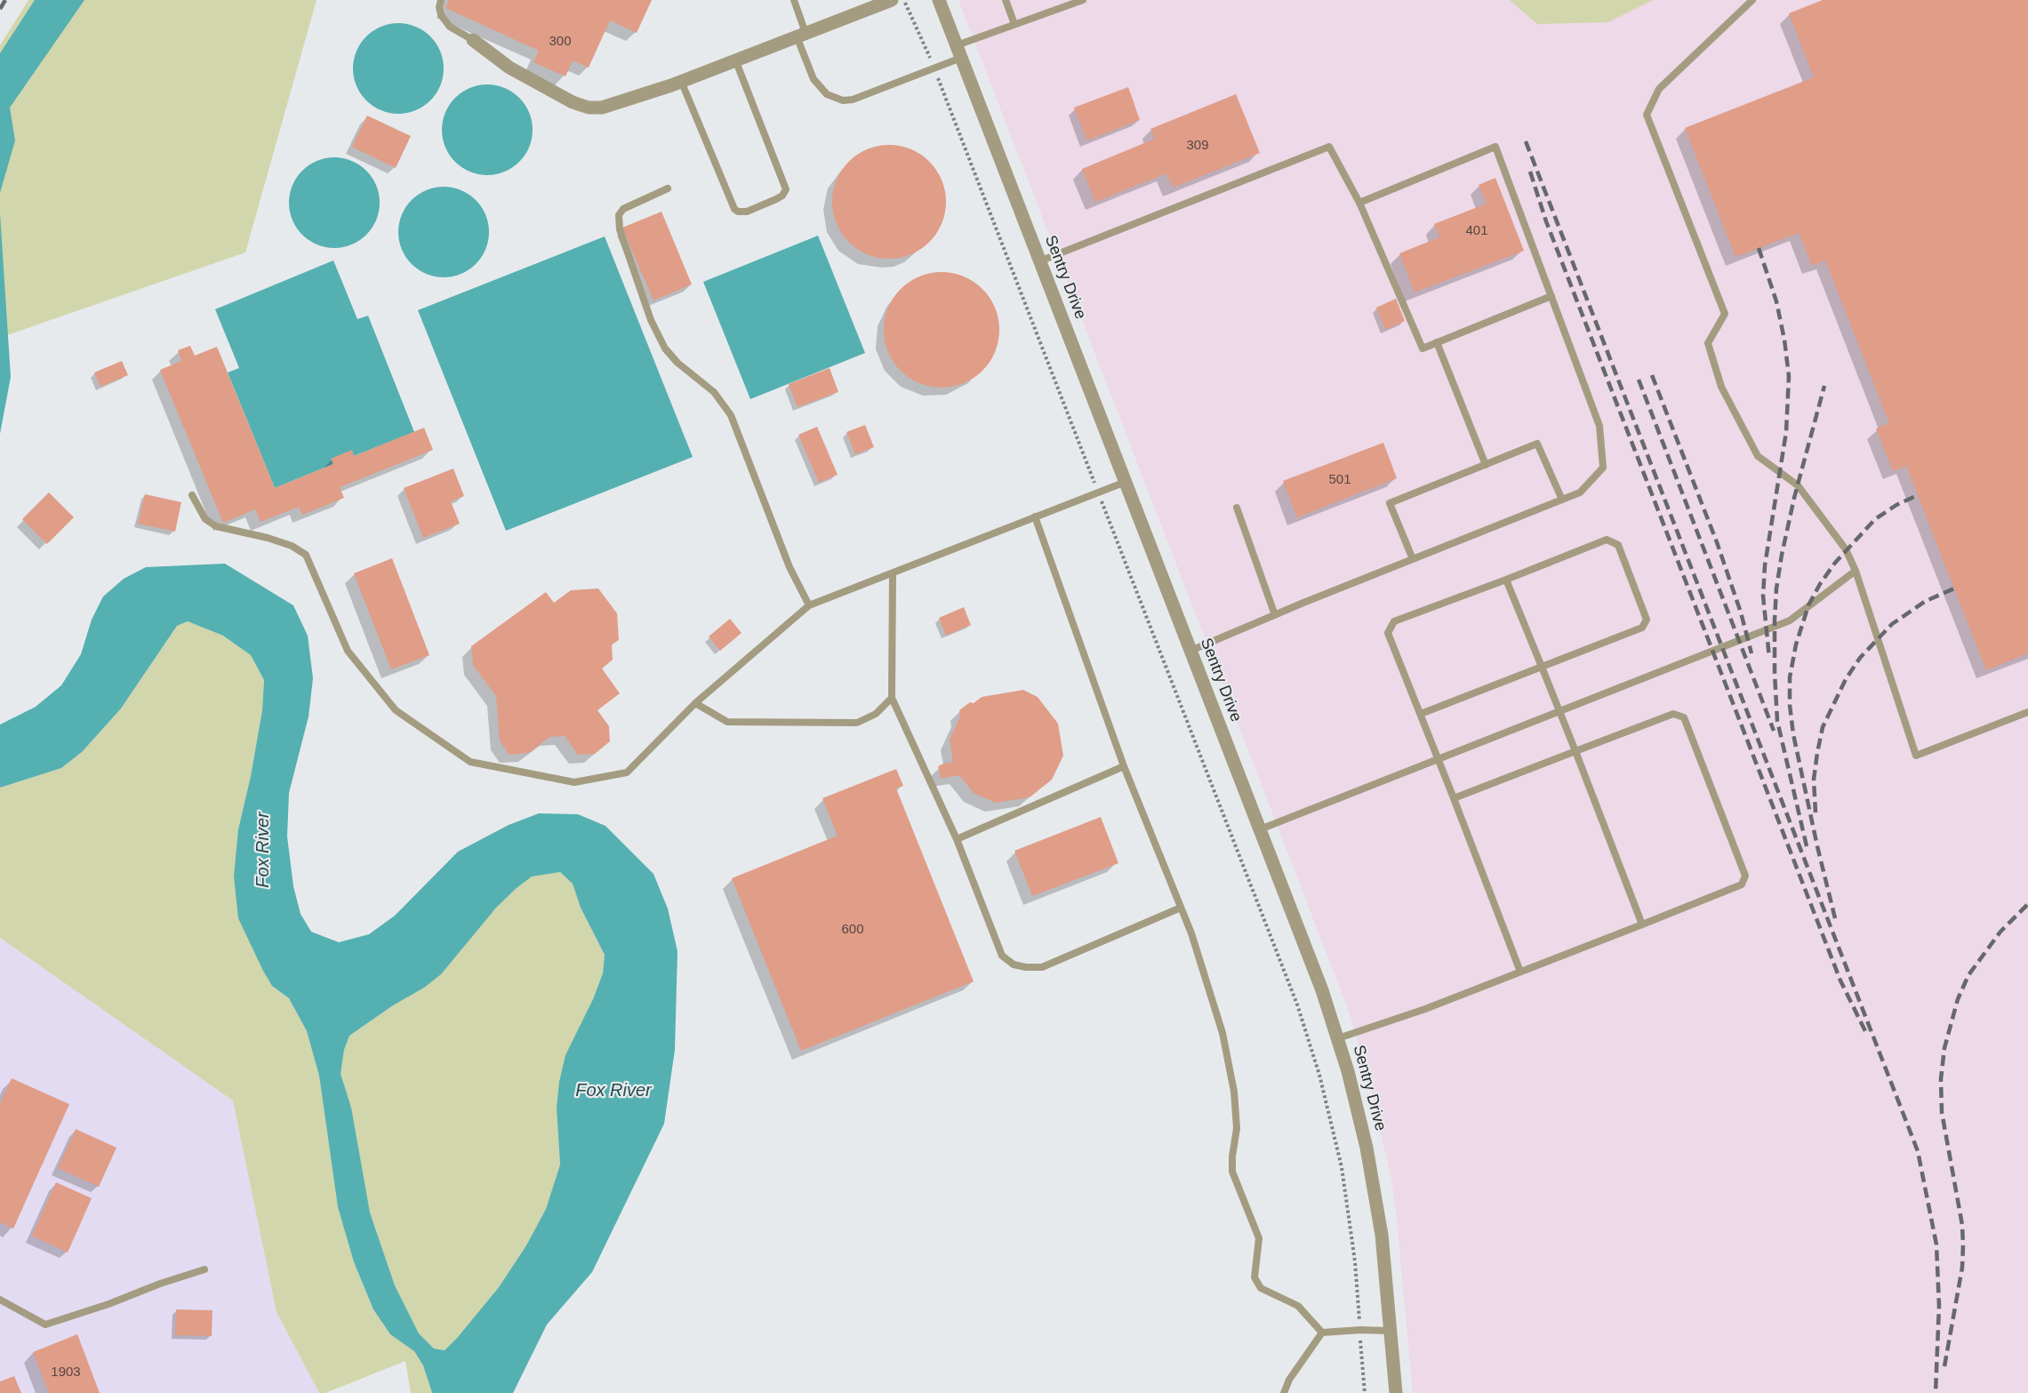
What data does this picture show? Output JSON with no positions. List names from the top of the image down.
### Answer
{
  "streets": {
    "street": ["Sentry Drive"]
  },
  "water": ["Fox River"],
  "house_numbers": [
    "300",
    "309",
    "401",
    "501",
    "600",
    "1903"
  ]
}
